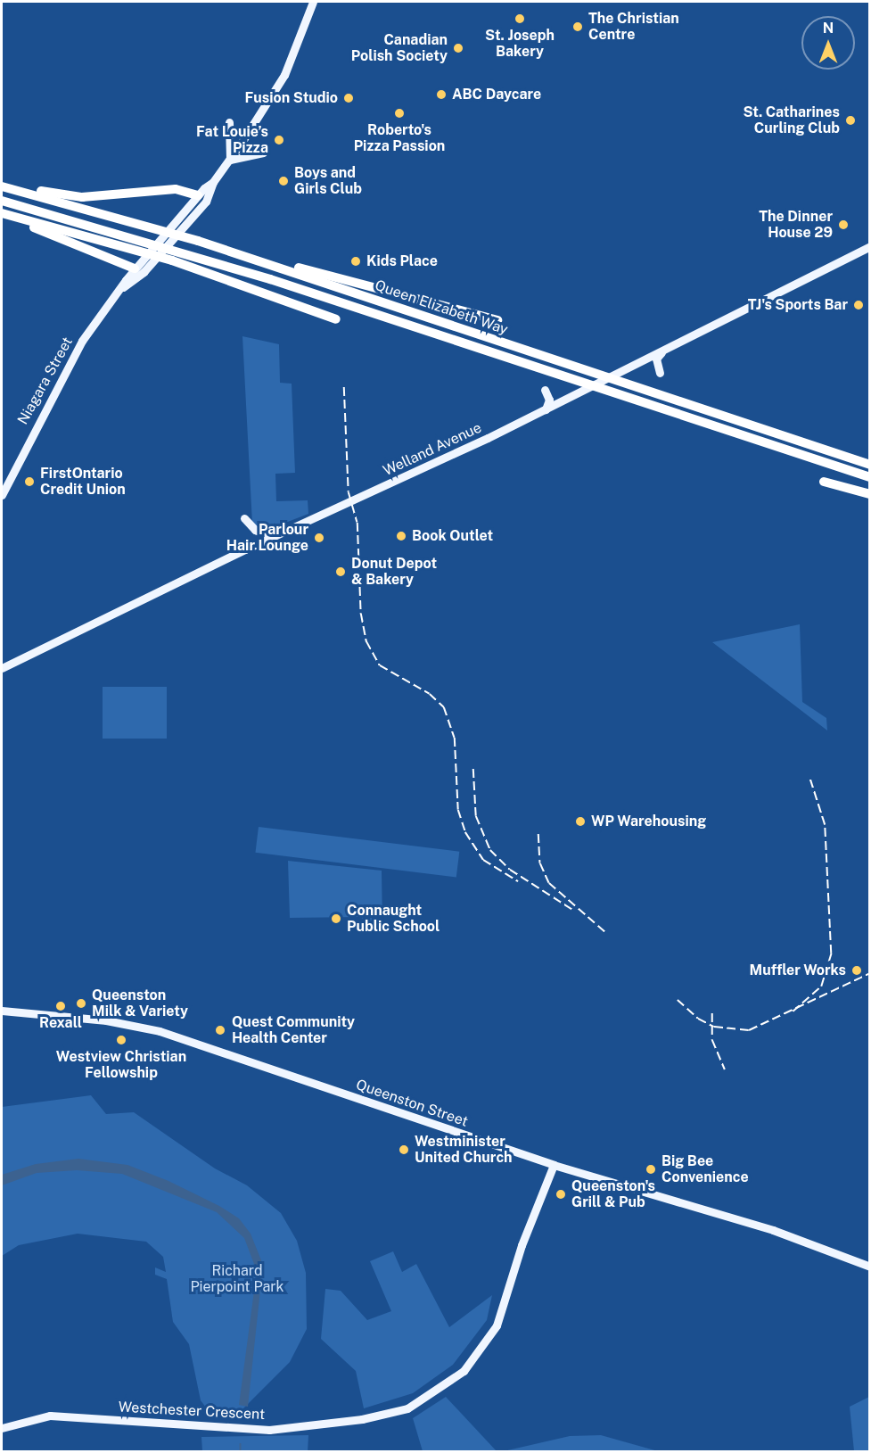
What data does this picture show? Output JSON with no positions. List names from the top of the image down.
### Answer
{
  "streets": {
    "highway": ["Queen Elizabeth Way"],
    "main road": [
      "Niagara Street",
      "Welland Avenue",
      "Queenston Street",
      "Westchester Crescent"
    ]
  },
  "crossings": [
    ["Queenston Street", "Westchester Crescent"]
  ],
  "parks": ["Richard Pierpoint Park"],
  "places": [
    "St. Joseph Bakery",
    "The Christian Centre",
    "Canadian Polish Society",
    "ABC Daycare",
    "Fusion Studio",
    "Roberto's Pizza Passion",
    "St. Catharines Curling Club",
    "Fat Louie’s Pizza",
    "Boys and Girls Club",
    "The Dinner House 29",
    "Kids Place",
    "TJ's Sports Bar",
    "FirstOntario Credit Union",
    "Book Outlet",
    "Parlour Hair Lounge",
    "Donut Depot & Bakery",
    "WP Warehousing",
    "Connaught Public School",
    "Muffler Works",
    "Queenston Milk & Variety",
    "Rexall",
    "Quest Community Health Center",
    "Westview Christian Fellowship",
    "Westminister United Church",
    "Big Bee Convenience",
    "Queenston's Grill & Pub"
  ],
  "north": "top"
}
